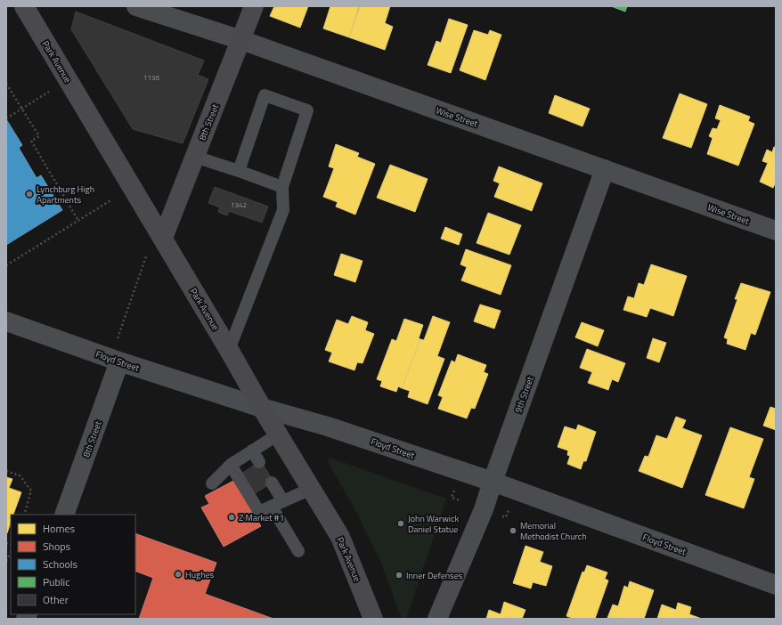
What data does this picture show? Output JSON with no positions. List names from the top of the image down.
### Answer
{
  "streets": {
    "main road": ["Park Avenue", "8th Street"],
    "street": ["Wise Street", "Floyd Street", "9th Street"]
  },
  "crossings": [
    ["Park Avenue", "8th Street"],
    ["Park Avenue", "Floyd Street"],
    ["Wise Street", "8th Street"],
    ["Wise Street", "9th Street"],
    ["8th Street", "Floyd Street"],
    ["Floyd Street", "9th Street"]
  ],
  "places": [
    "Lynchburg High Apartments",
    "Z Market #1",
    "John Warwick Daniel Statue",
    "Memorial Methodist Church",
    "Hughes",
    "Inner Defenses"
  ],
  "house_numbers": ["1136", "1342"],
  "legend": [
    "Homes",
    "Shops",
    "Schools",
    "Public",
    "Other"
  ]
}
